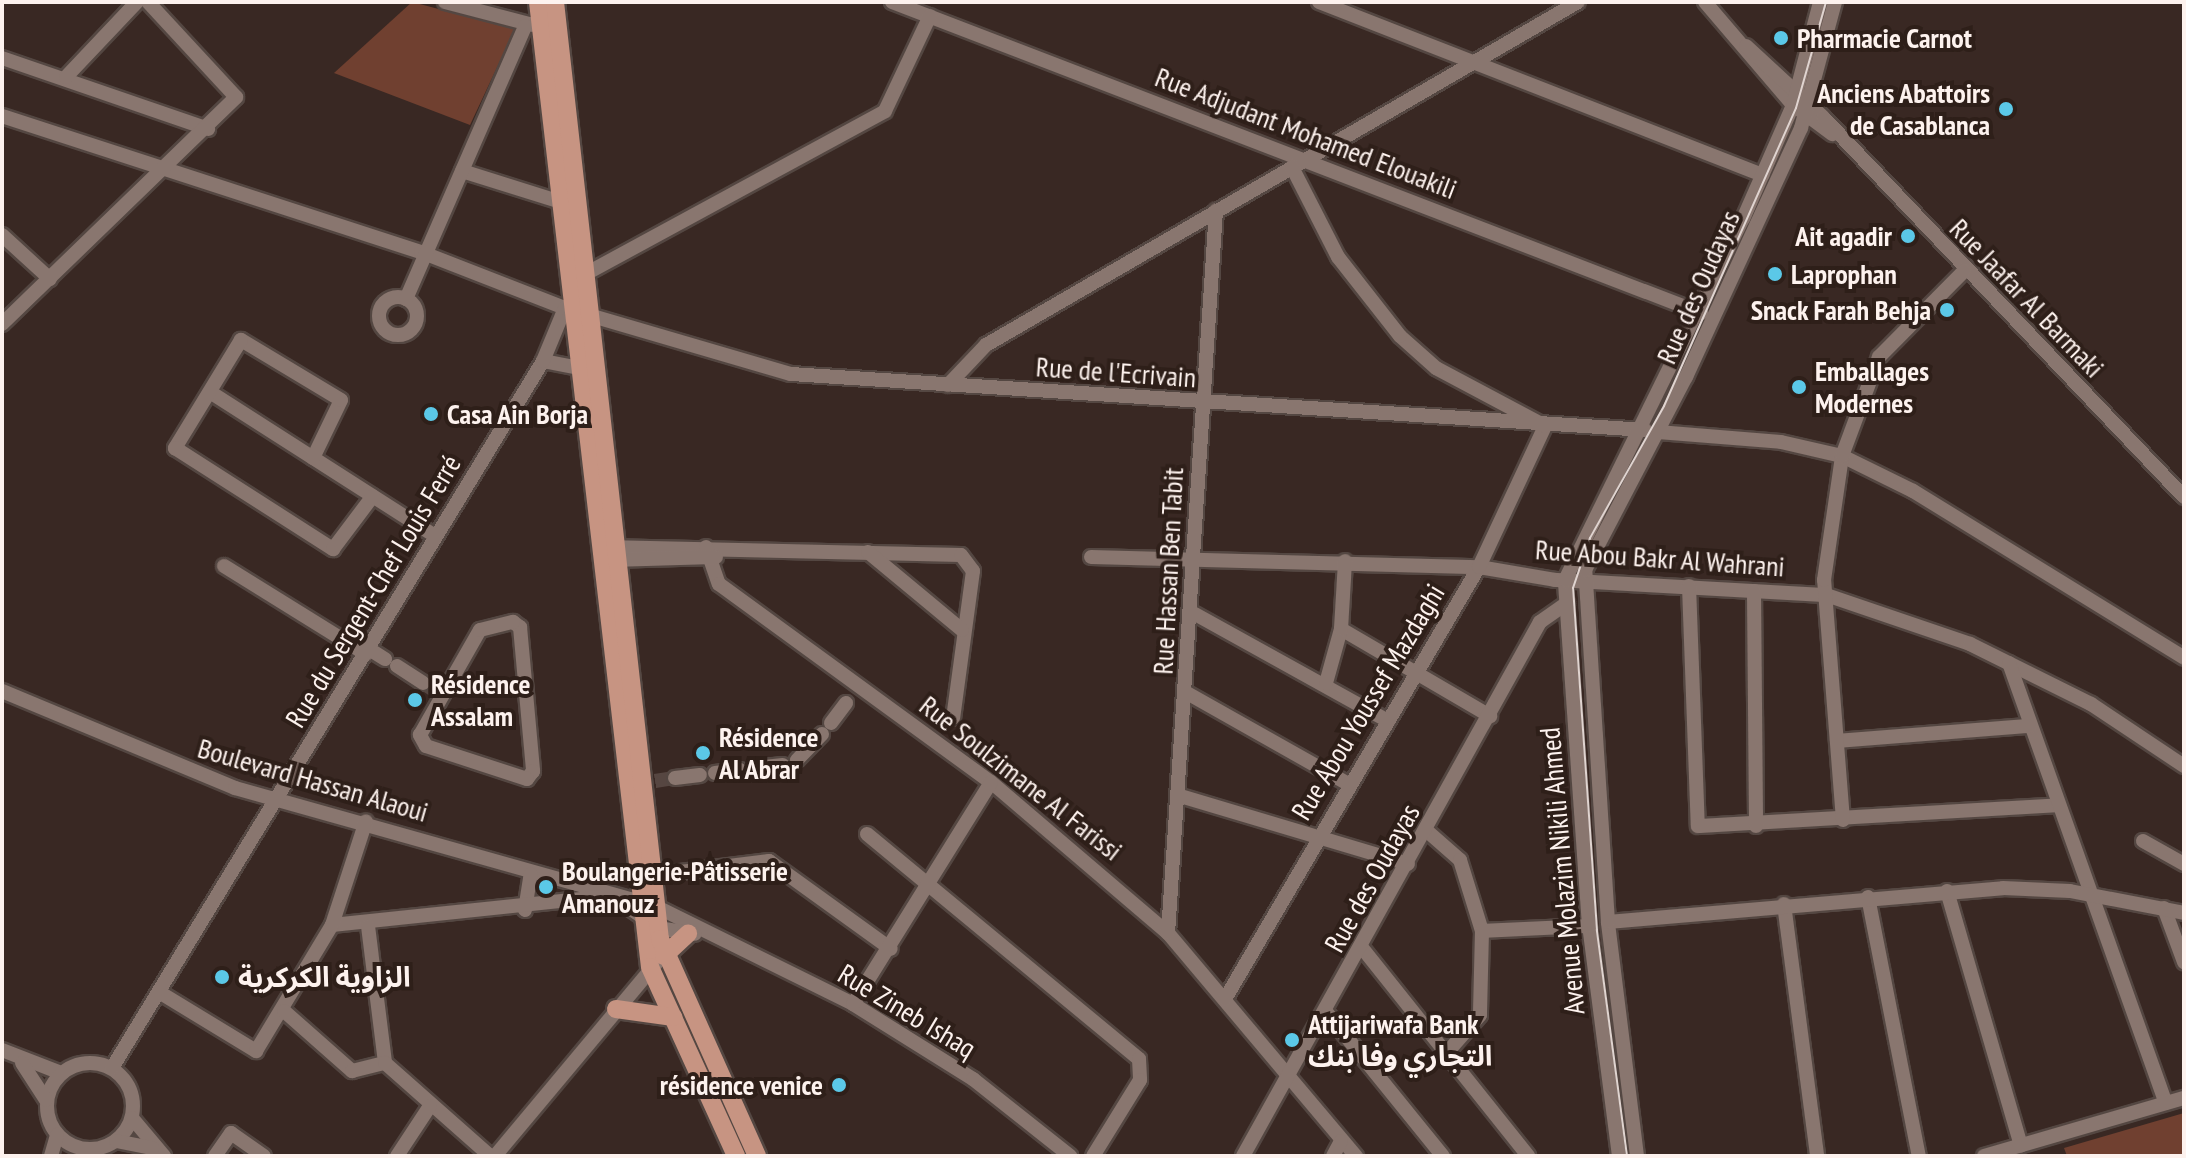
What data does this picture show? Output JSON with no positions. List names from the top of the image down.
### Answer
{
  "streets": {
    "street": [
      "Rue Adjudant Mohamed Elouakili",
      "Rue des Oudayas",
      "Rue Jaafar Al Barmaki",
      "Rue de l'Ecrivain",
      "Rue Abou Bakr Al Wahrani",
      "Rue Hassan Ben Tabit",
      "Rue du Sergent-Chef Louis Ferré",
      "Rue Abou Youssef Mazdaghi",
      "Rue Soulzimane Al Farissi",
      "Boulevard Hassan Alaoui",
      "Avenue Molazim Nikili Ahmed",
      "Rue Zineb Ishaq"
    ]
  },
  "crossings": [
    ["Rue Adjudant Mohamed Elouakili", "Rue des Oudayas"],
    ["Rue des Oudayas", "Rue Jaafar Al Barmaki"],
    ["Rue des Oudayas", "Rue de l'Ecrivain"],
    ["Rue des Oudayas", "Rue Abou Bakr Al Wahrani"],
    ["Rue des Oudayas", "Rue Soulzimane Al Farissi"],
    ["Rue des Oudayas", "Avenue Molazim Nikili Ahmed"],
    ["Rue de l'Ecrivain", "Rue Hassan Ben Tabit"],
    ["Rue de l'Ecrivain", "Rue du Sergent-Chef Louis Ferré"],
    ["Rue de l'Ecrivain", "Rue Abou Youssef Mazdaghi"],
    ["Rue Abou Bakr Al Wahrani", "Rue Hassan Ben Tabit"],
    ["Rue Abou Bakr Al Wahrani", "Rue Abou Youssef Mazdaghi"],
    ["Rue Abou Bakr Al Wahrani", "Avenue Molazim Nikili Ahmed"],
    ["Rue Hassan Ben Tabit", "Rue Soulzimane Al Farissi"],
    ["Rue du Sergent-Chef Louis Ferré", "Boulevard Hassan Alaoui"],
    ["Rue Abou Youssef Mazdaghi", "Rue Soulzimane Al Farissi"],
    ["Boulevard Hassan Alaoui", "Rue Zineb Ishaq"]
  ],
  "places": [
    "Pharmacie Carnot",
    "Anciens Abattoirs de Casablanca",
    "Ait agadir",
    "Laprophan",
    "Snack Farah Behja",
    "Emballages Modernes",
    "Casa Ain Borja",
    "Résidence Assalam",
    "Résidence Al Abrar",
    "Boulangerie-Pâtisserie Amanouz",
    "الزاوية الكركرية",
    "Attijariwafa Bank التجاري وفا بنك",
    "résidence venice"
  ]
}
